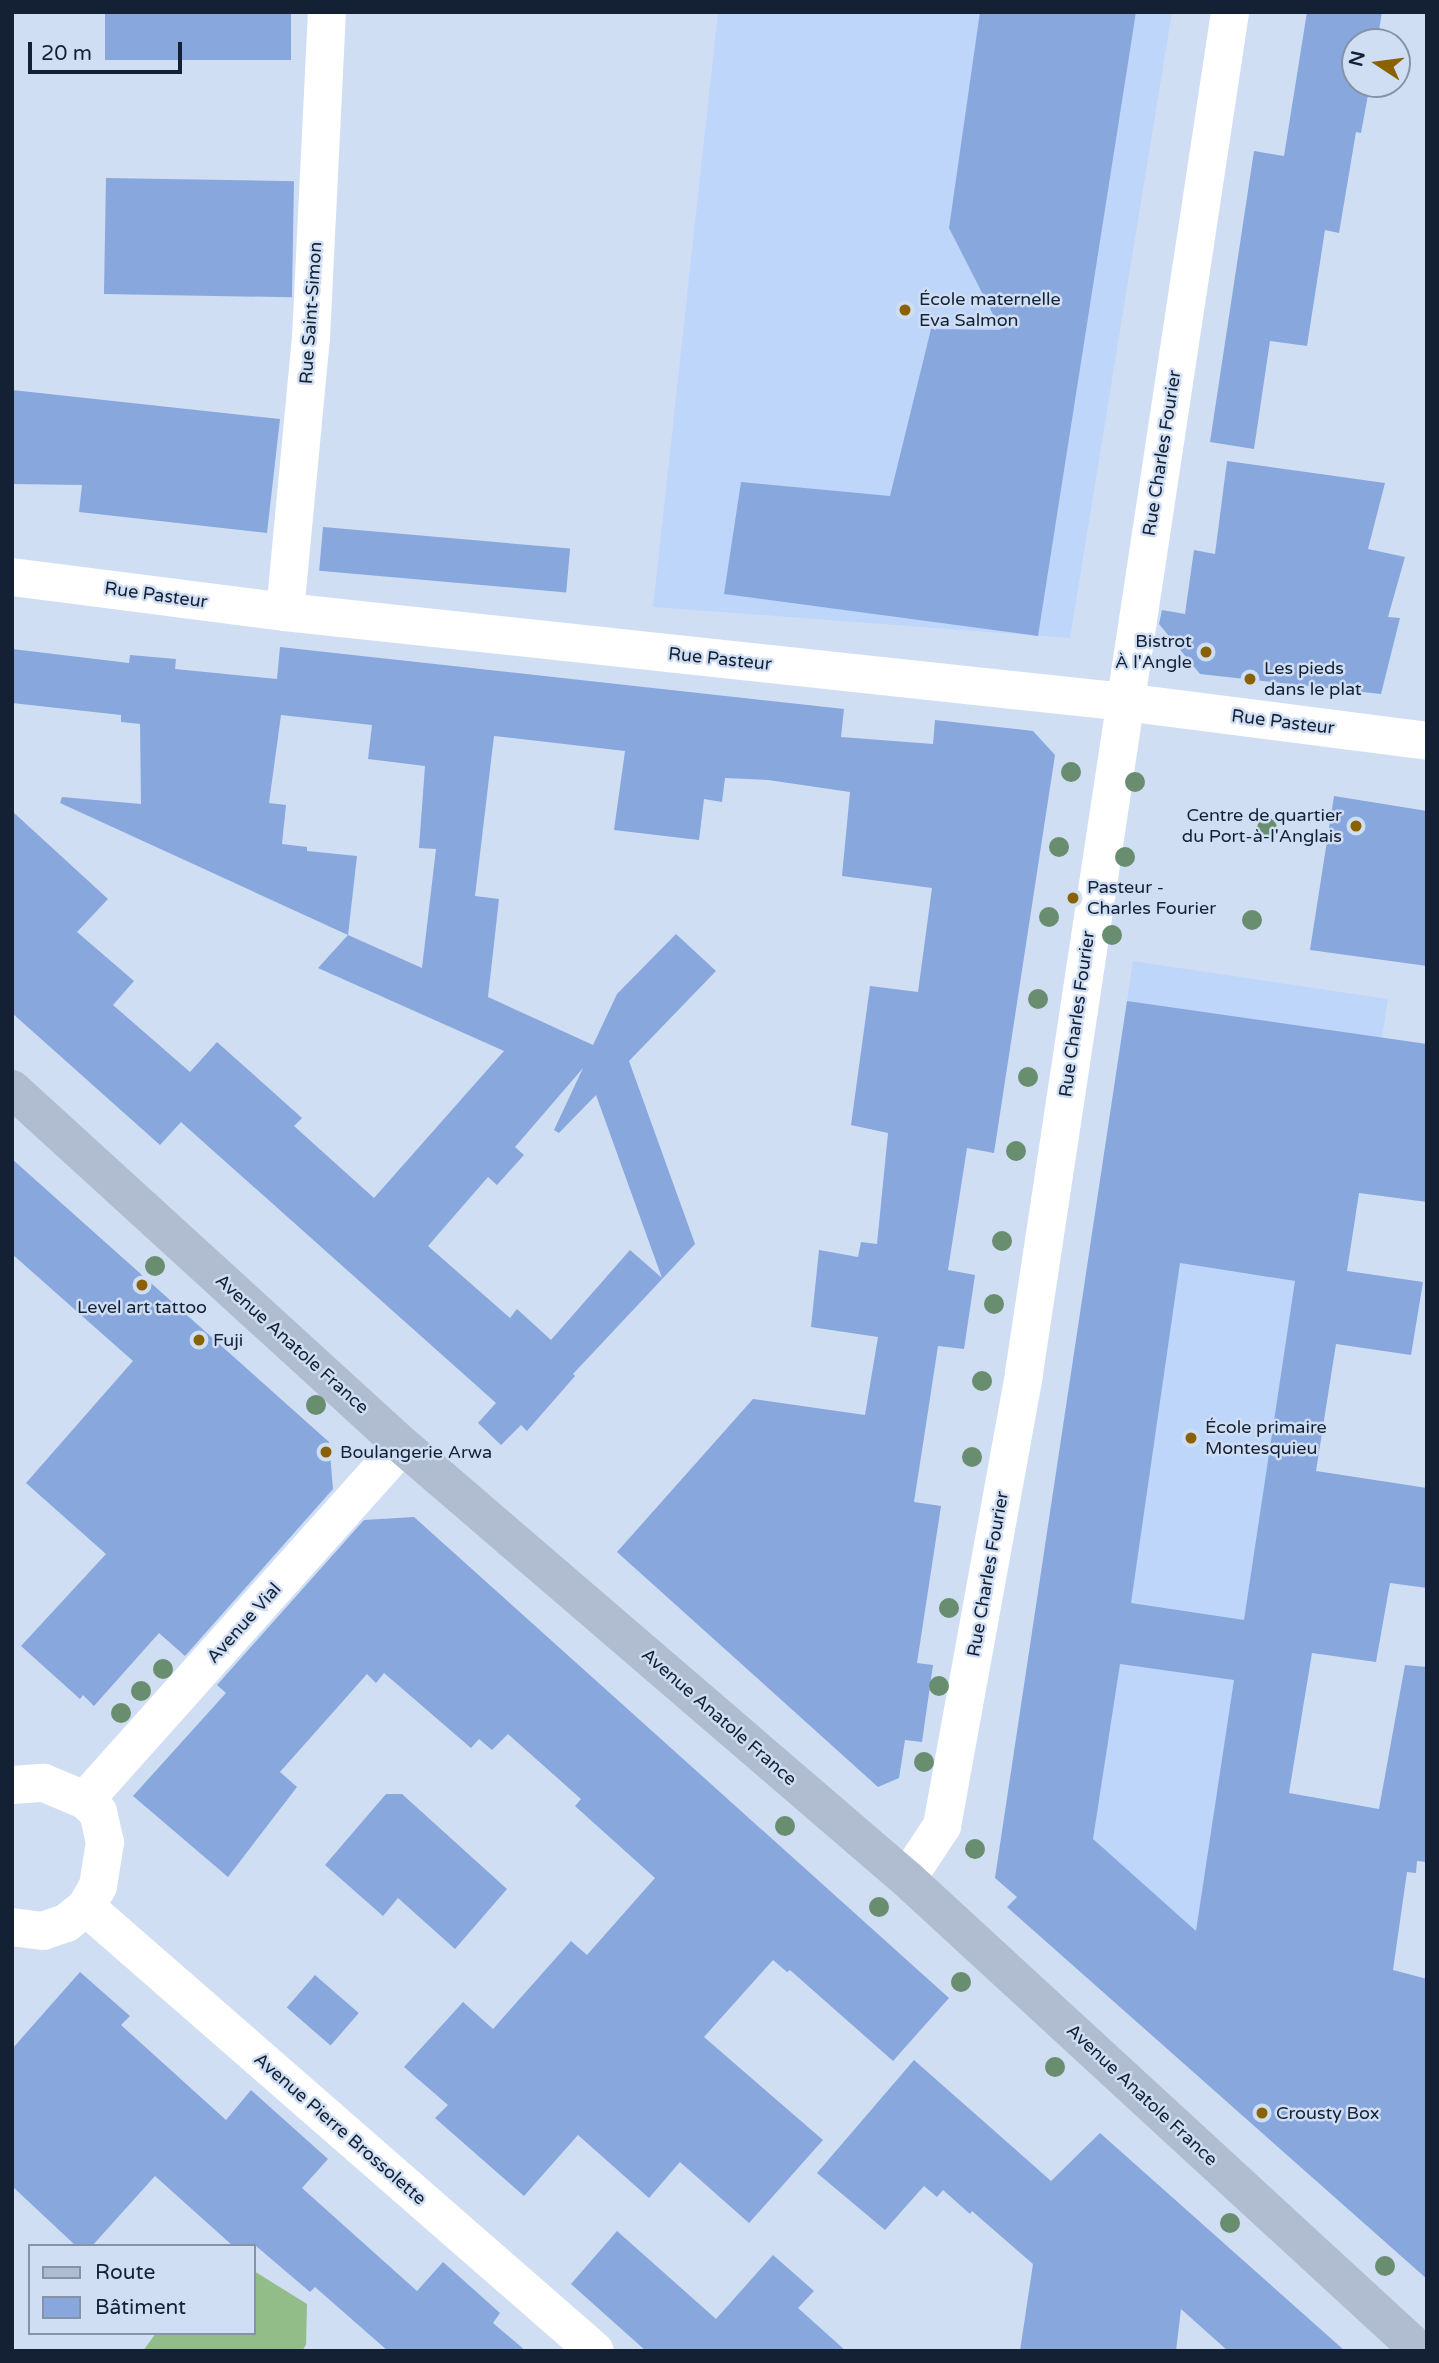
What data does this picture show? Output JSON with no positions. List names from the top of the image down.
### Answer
{
  "streets": {
    "main road": ["Avenue Anatole France"],
    "street": [
      "Rue Saint-Simon",
      "Rue Charles Fourier",
      "Rue Pasteur",
      "Avenue Vial",
      "Avenue Pierre Brossolette"
    ]
  },
  "crossings": [
    ["Rue Saint-Simon", "Rue Pasteur"],
    ["Rue Charles Fourier", "Rue Pasteur"],
    ["Rue Charles Fourier", "Avenue Anatole France"],
    ["Avenue Anatole France", "Avenue Vial"]
  ],
  "places": [
    "École maternelle Eva Salmon",
    "Bistrot À l'Angle",
    "Les pieds dans le plat",
    "Centre de quartier du Port-à-l'Anglais",
    "Pasteur - Charles Fourier",
    "Level art tattoo",
    "Fuji",
    "École primaire Montesquieu",
    "Boulangerie Arwa",
    "Crousty Box"
  ],
  "legend": ["Route", "Bâtiment"],
  "scale_bar": "20 m",
  "north": "left"
}
